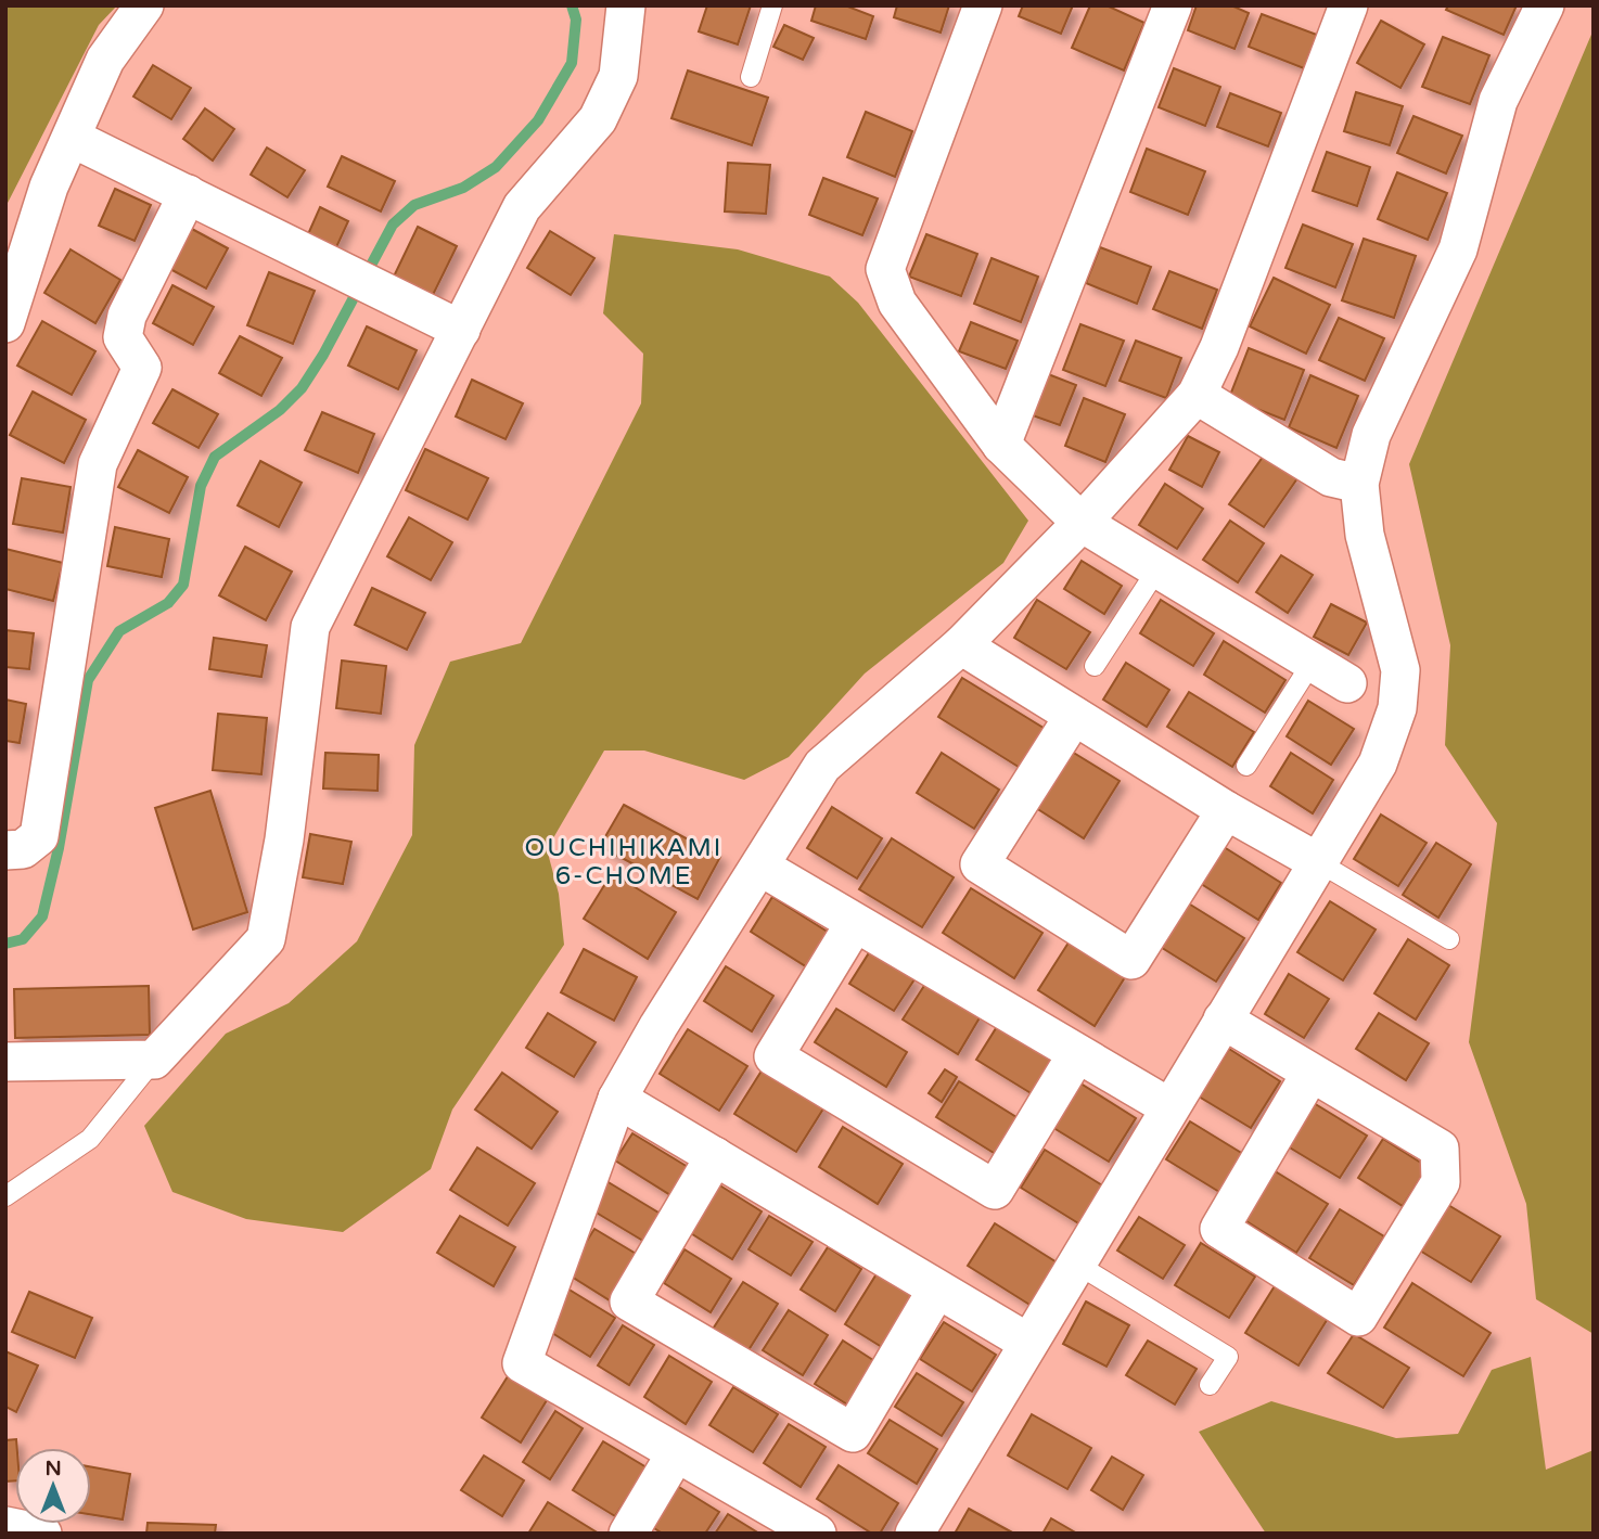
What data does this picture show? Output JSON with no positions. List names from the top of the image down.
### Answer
{
  "districts": ["OUCHIHIKAMI 6-CHOME"],
  "north": "top"
}
